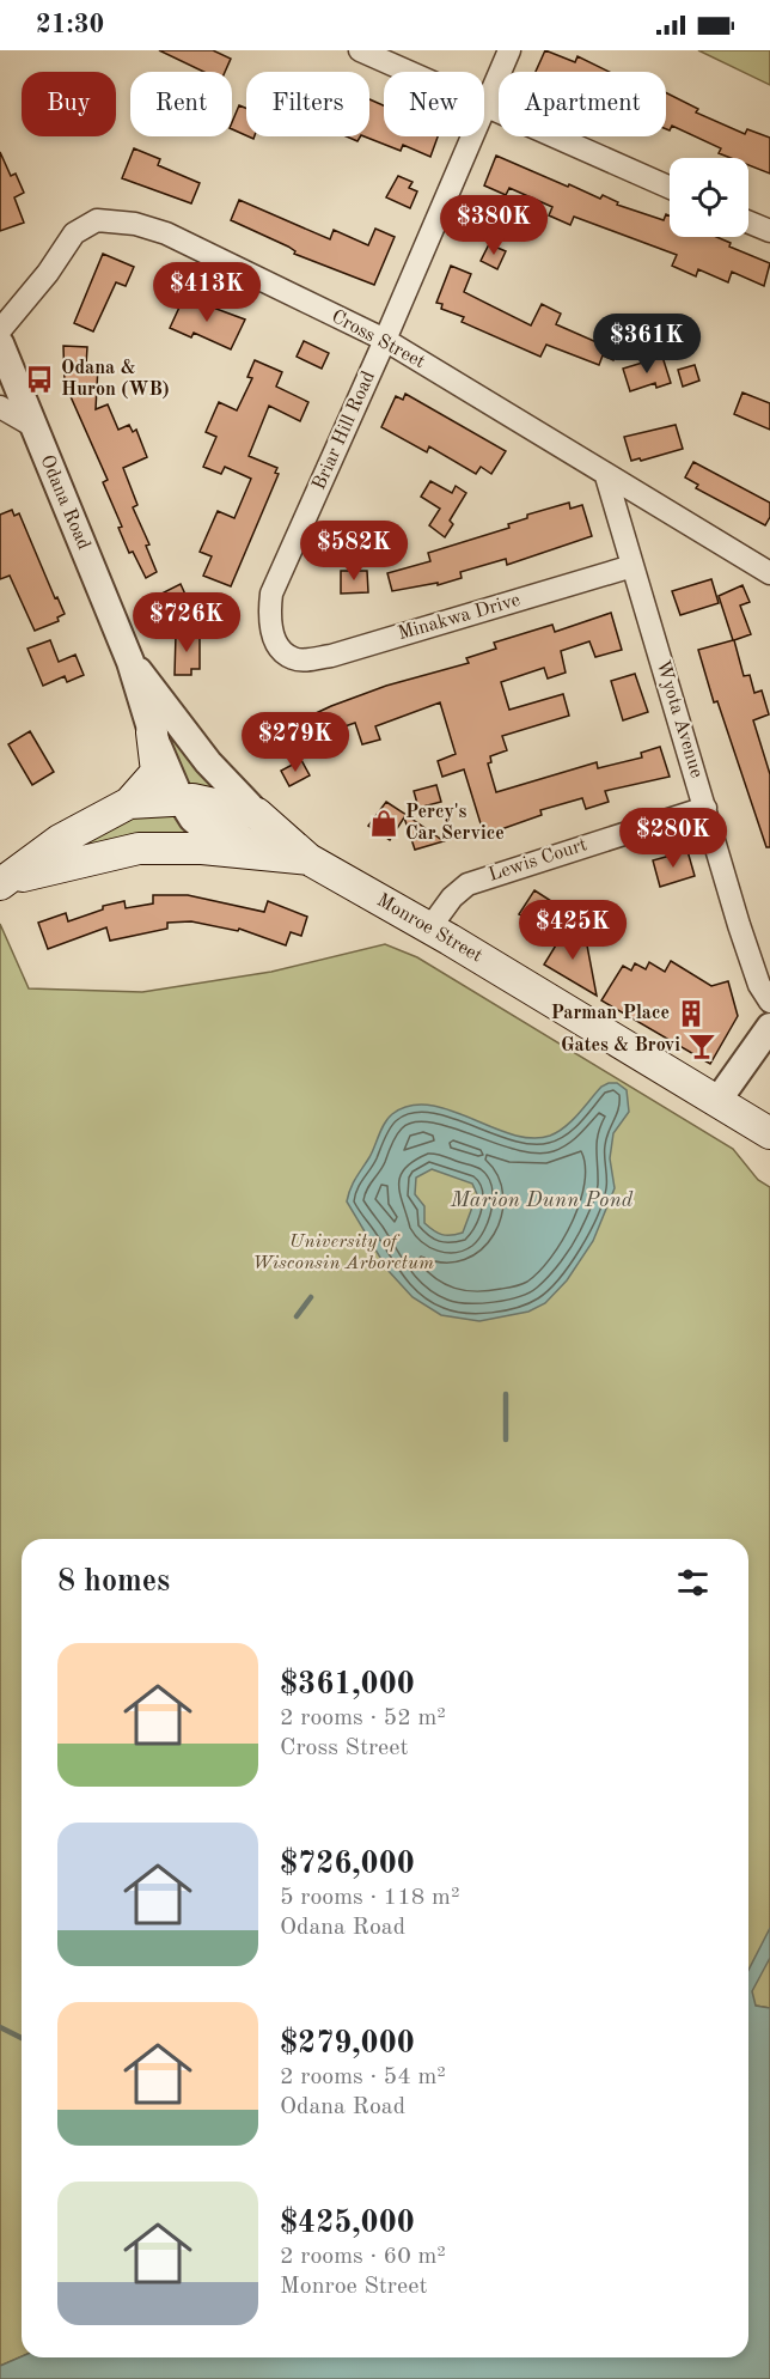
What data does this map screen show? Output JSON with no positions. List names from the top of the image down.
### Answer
{
  "streets": {
    "main road": ["Monroe Street"],
    "street": [
      "Cross Street",
      "Briar Hill Road",
      "Odana Road",
      "Minakwa Drive",
      "Wyota Avenue",
      "Lewis Court"
    ]
  },
  "crossings": [
    ["Cross Street", "Briar Hill Road"],
    ["Cross Street", "Wyota Avenue"],
    ["Briar Hill Road", "Minakwa Drive"],
    ["Odana Road", "Monroe Street"],
    ["Minakwa Drive", "Wyota Avenue"],
    ["Wyota Avenue", "Lewis Court"],
    ["Lewis Court", "Monroe Street"]
  ],
  "water": ["Marion Dunn Pond"],
  "parks": ["University of Wisconsin Arboretum"],
  "places": {
    "bus stop": ["Odana & Huron (WB)"],
    "shop": ["Percy's Car Service"],
    "building": ["Parman Place"],
    "bar": ["Gates & Brovi"]
  },
  "page": {
    "status": "21:30",
    "chip": [
      "Buy",
      "Rent",
      "Filters",
      "New",
      "Apartment"
    ],
    "price": [
      "$380K",
      "$413K",
      "$361K",
      "$582K",
      "$726K",
      "$279K",
      "$280K",
      "$425K"
    ],
    "heading": "8 homes",
    "list": [
      {
        "name": "$361,000",
        "note": "2 rooms · 52 m² · Cross Street"
      },
      {
        "name": "$726,000",
        "note": "5 rooms · 118 m² · Odana Road"
      },
      {
        "name": "$279,000",
        "note": "2 rooms · 54 m² · Odana Road"
      },
      {
        "name": "$425,000",
        "note": "2 rooms · 60 m² · Monroe Street"
      }
    ]
  }
}
